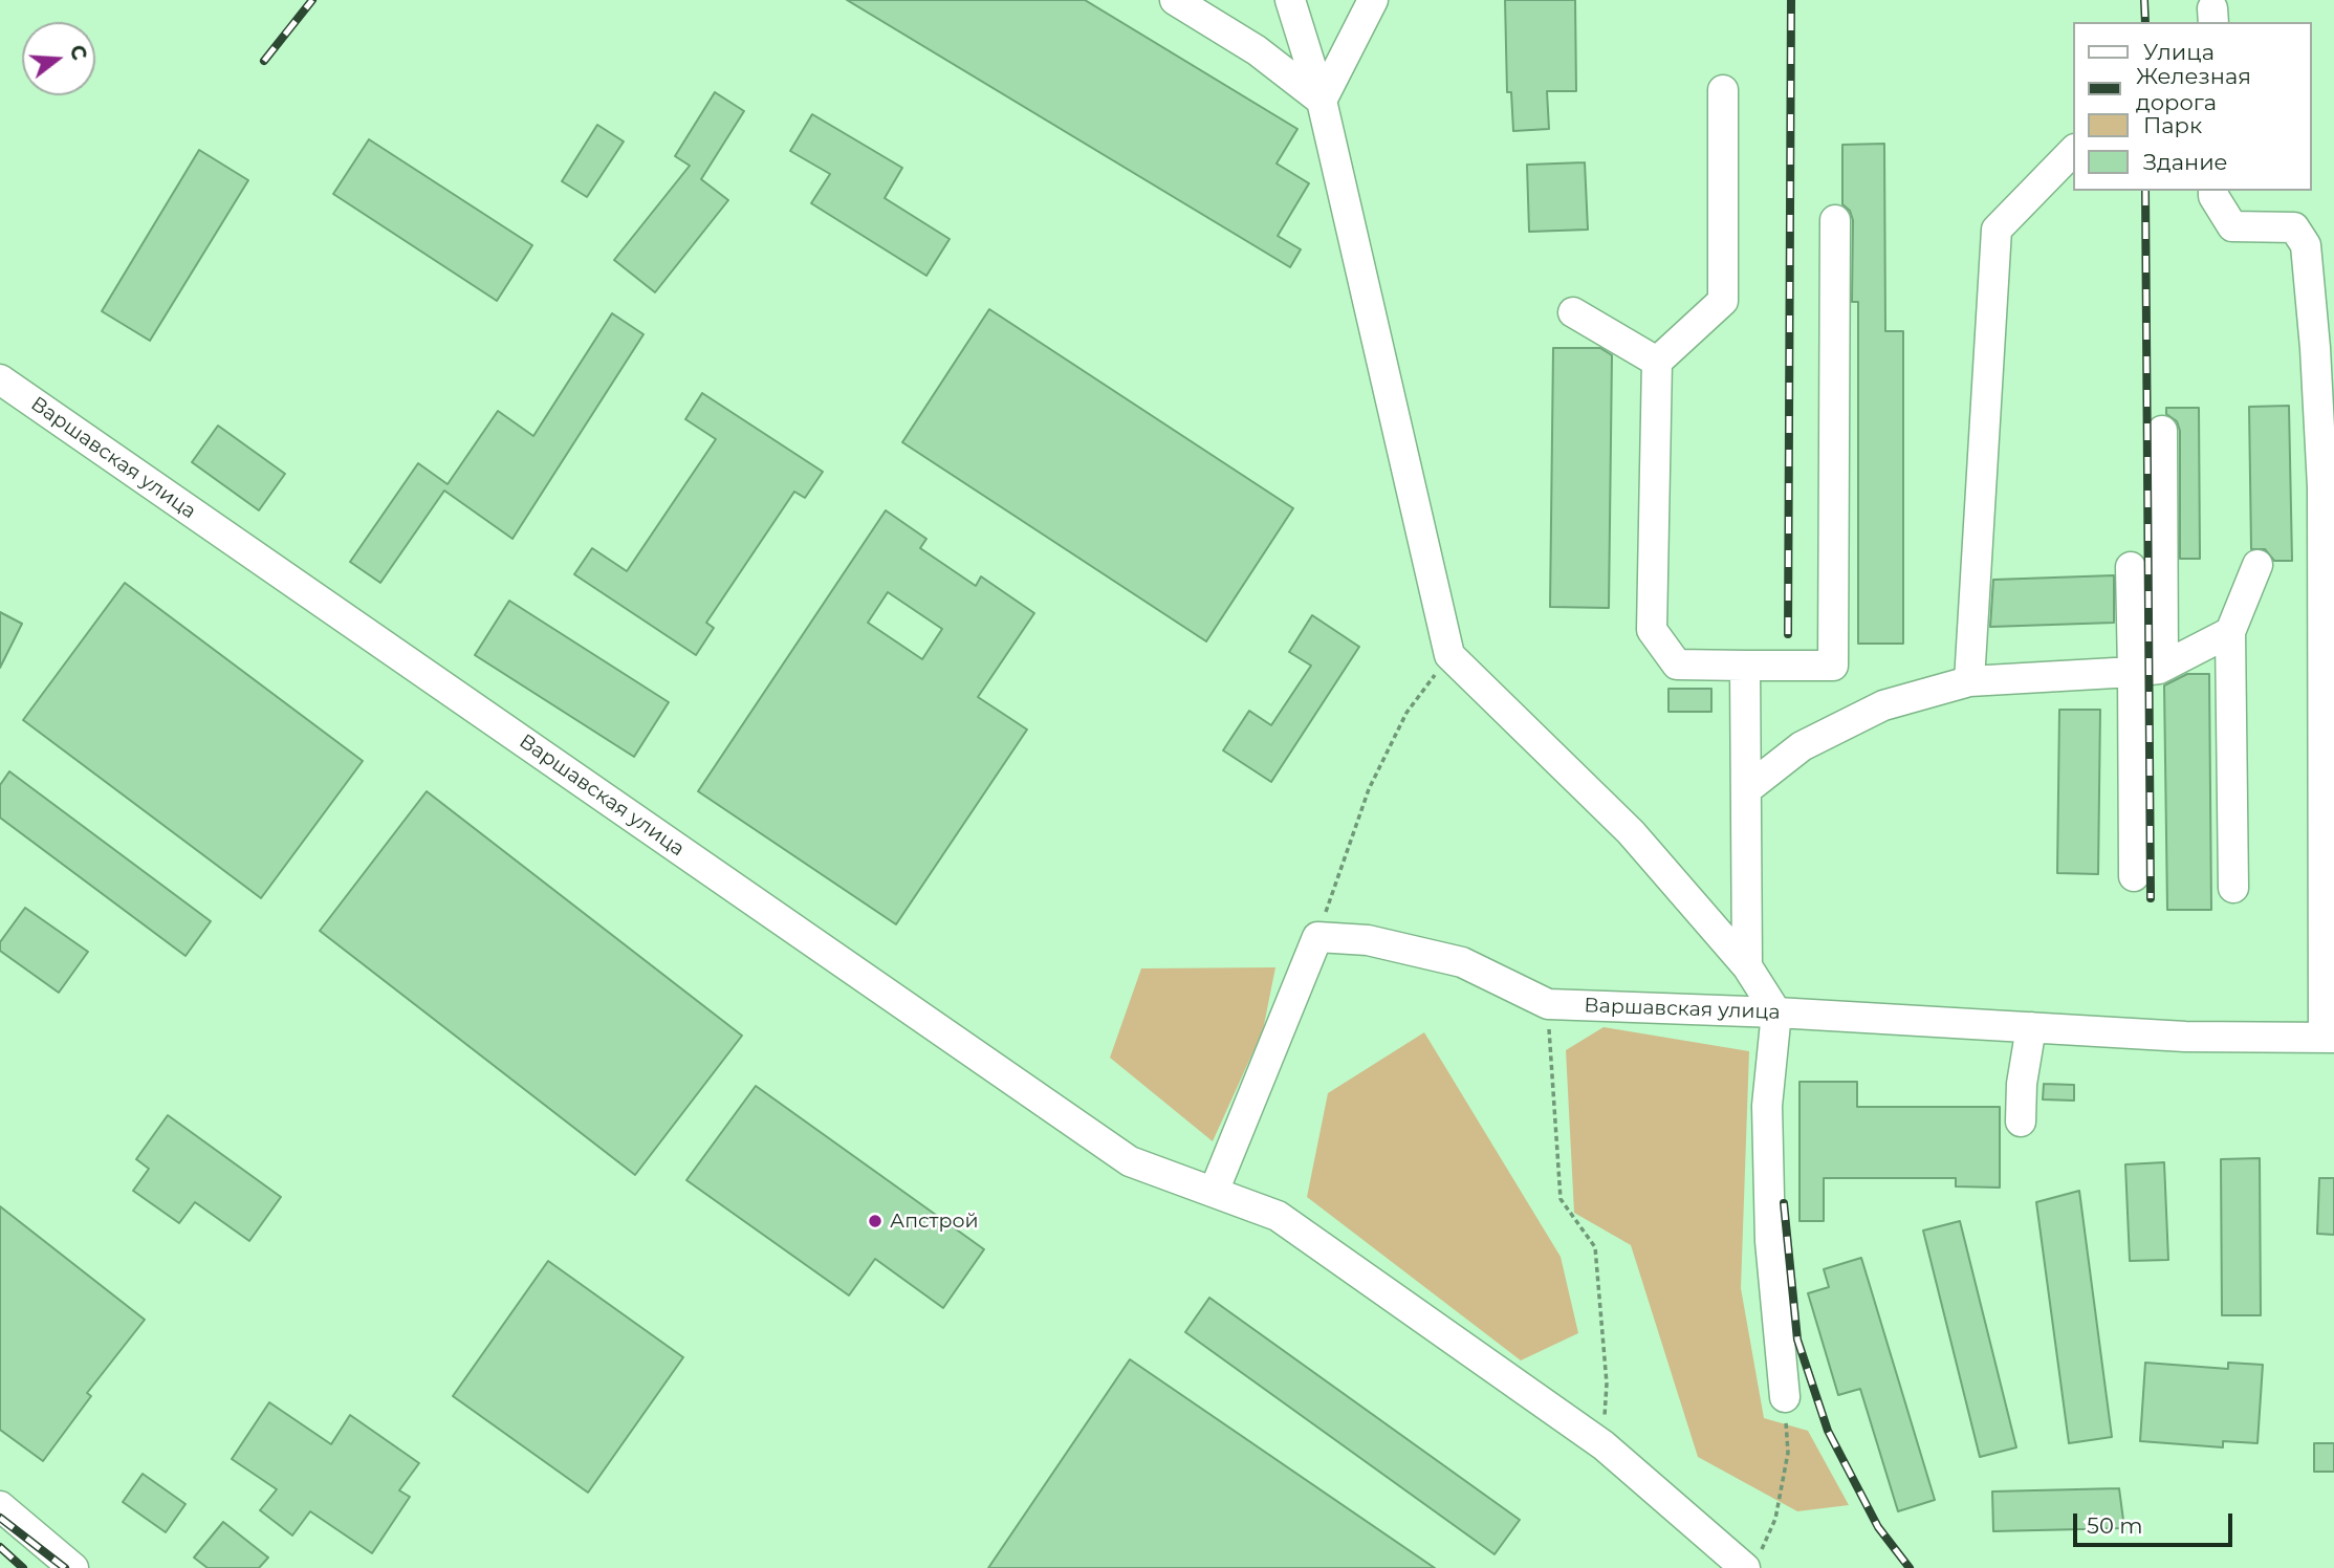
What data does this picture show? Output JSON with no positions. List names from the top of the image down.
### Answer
{
  "streets": {
    "street": ["Варшавская улица"]
  },
  "places": ["Апстрой"],
  "legend": [
    "Улица",
    "Железная дорога",
    "Парк",
    "Здание"
  ],
  "scale_bar": "50 m",
  "north": "right"
}
